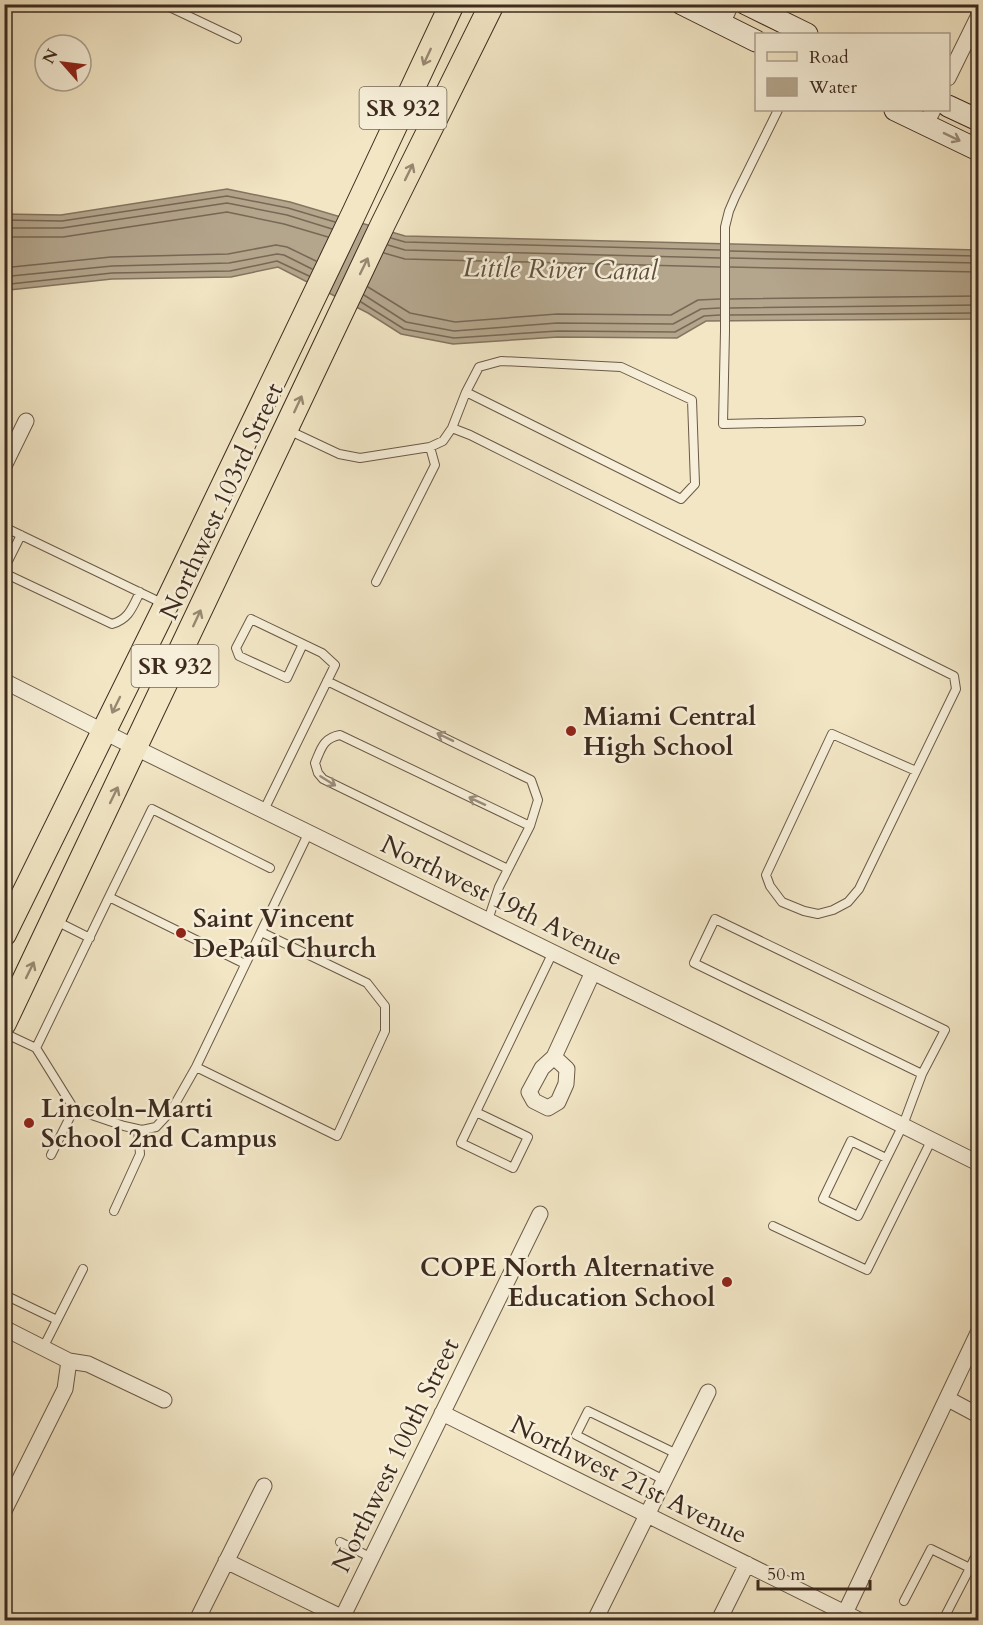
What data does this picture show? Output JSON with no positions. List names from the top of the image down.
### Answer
{
  "streets": {
    "main road": ["SR 932", "Northwest 103rd Street"],
    "street": ["Northwest 19th Avenue", "Northwest 100th Street", "Northwest 21st Avenue"]
  },
  "crossings": [
    ["Northwest 103rd Street", "Northwest 19th Avenue"],
    ["Northwest 100th Street", "Northwest 21st Avenue"]
  ],
  "water": ["Little River Canal"],
  "places": [
    "Miami Central High School",
    "Saint Vincent DePaul Church",
    "Lincoln-Marti School 2nd Campus",
    "COPE North Alternative Education School"
  ],
  "legend": ["Road", "Water"],
  "scale_bar": "50 m",
  "north": "top left"
}
